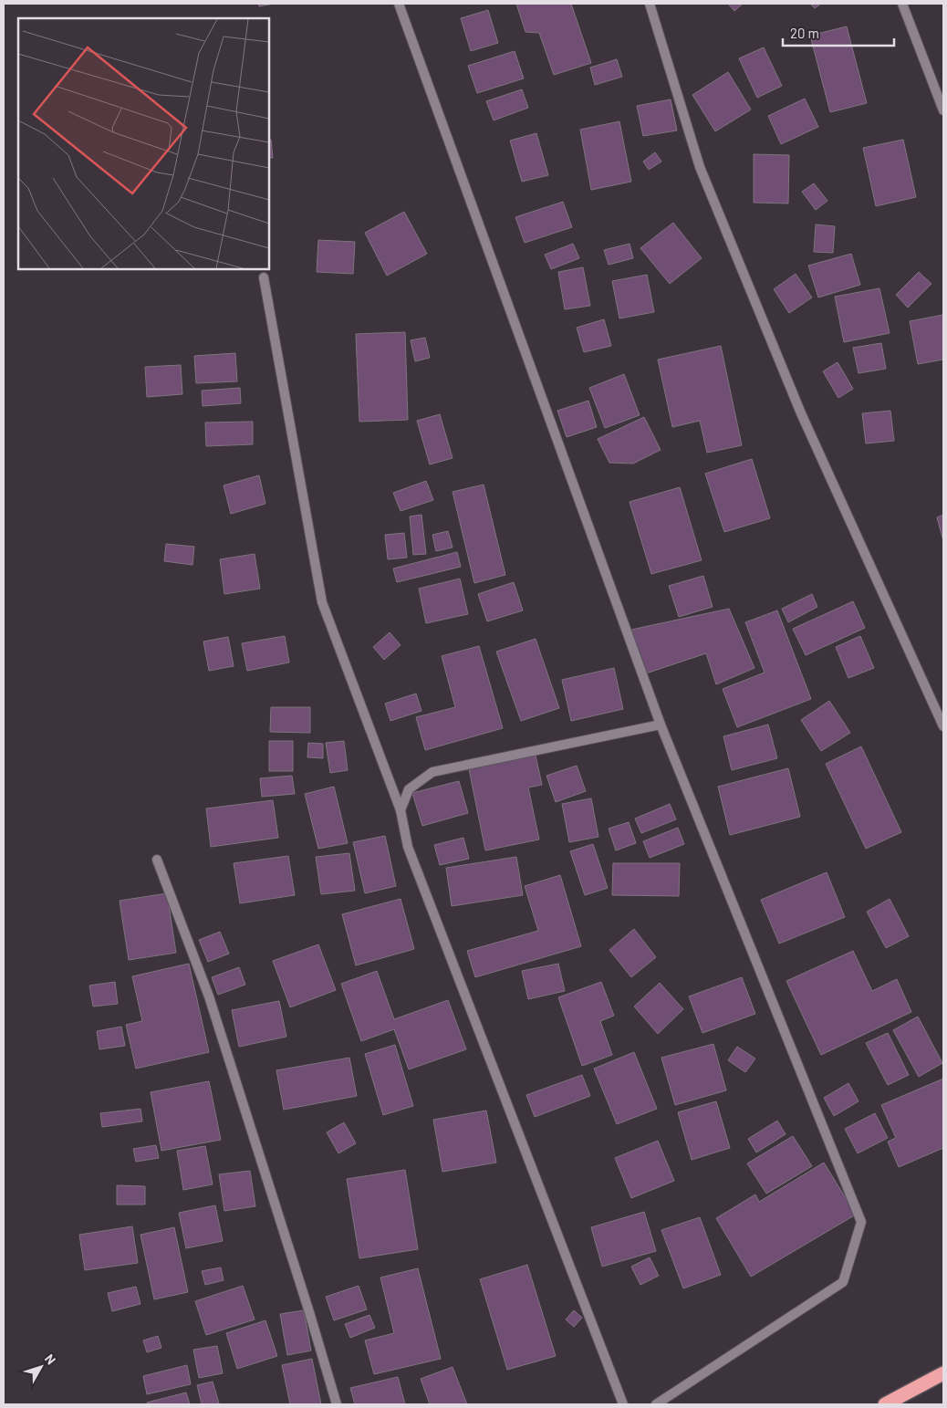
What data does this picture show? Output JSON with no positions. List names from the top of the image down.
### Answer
{
  "scale_bar": "20 m",
  "north": "top right"
}
